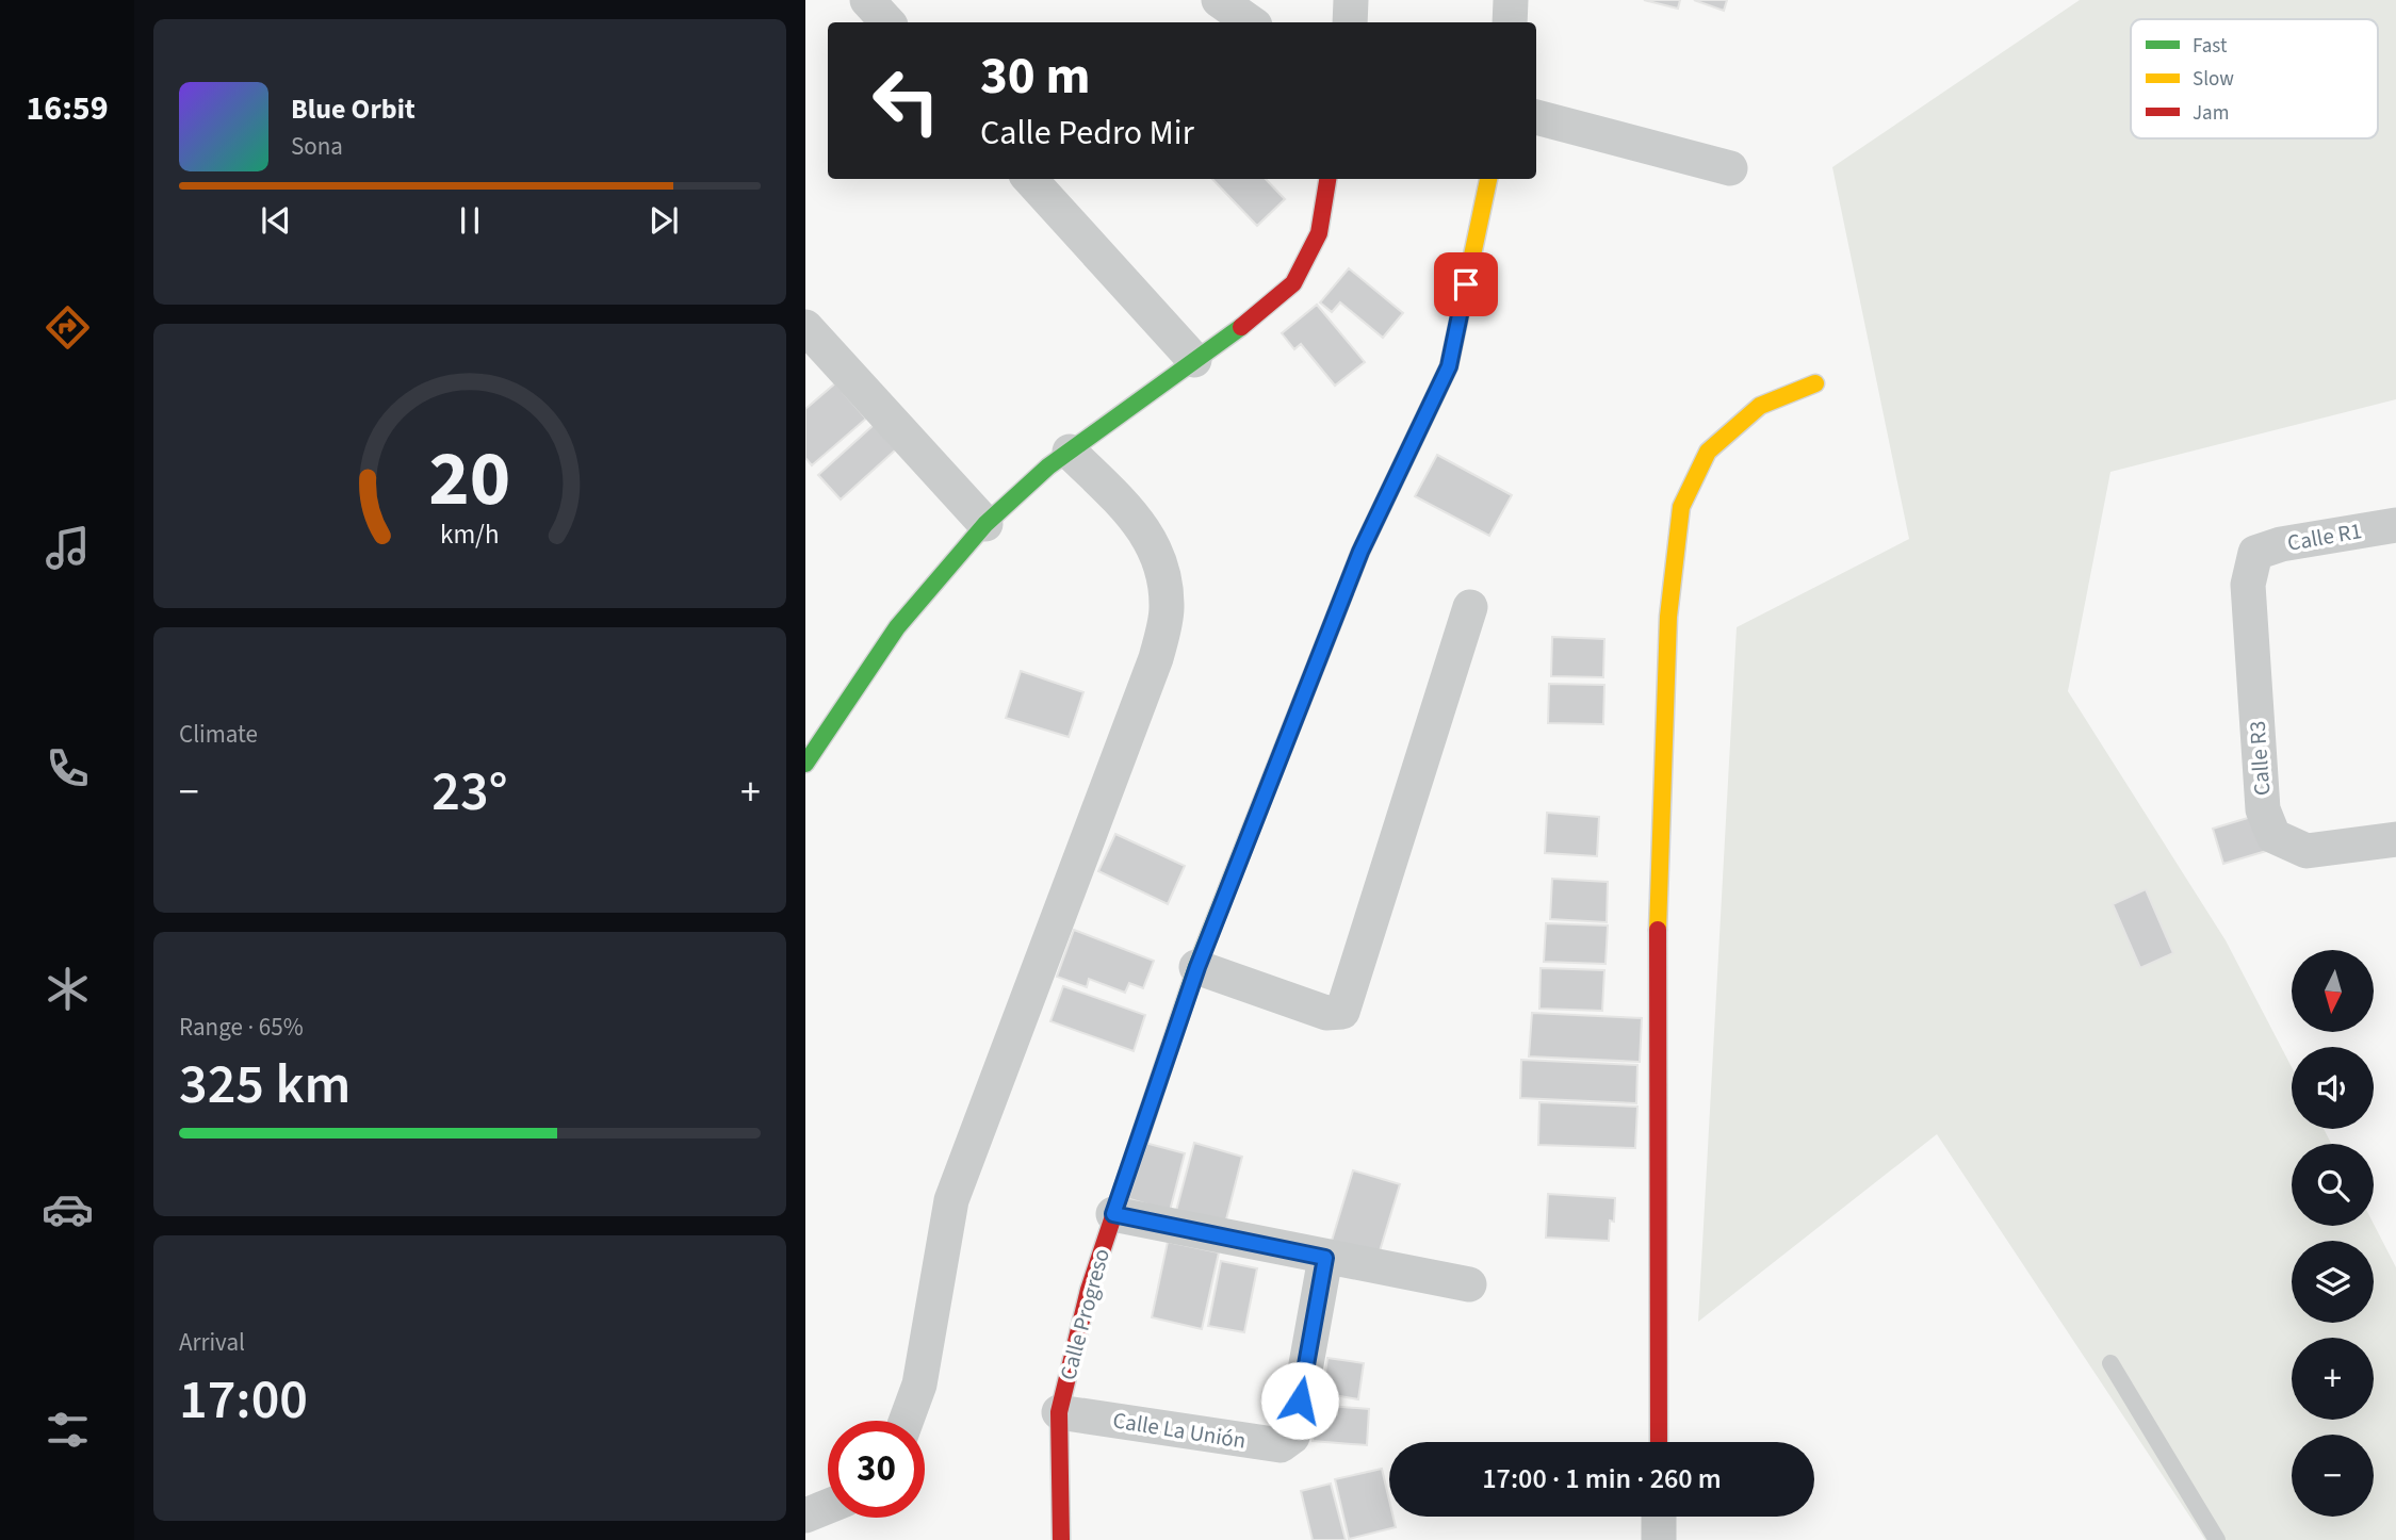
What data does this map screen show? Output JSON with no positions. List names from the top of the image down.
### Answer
{
  "streets": {
    "street": [
      "Calle R1",
      "Calle R3",
      "Calle Progreso",
      "Calle La Unión"
    ]
  },
  "crossings": [
    ["Calle R1", "Calle R3"],
    ["Calle Progreso", "Calle La Unión"]
  ],
  "legend": ["Fast", "Slow", "Jam"],
  "north": "bottom",
  "page": {
    "tabs": "16:59",
    "turn": ["30 m", "Calle Pedro Mir"],
    "song": ["Blue Orbit", "Sona"],
    "tile": [
      "Climate",
      ["Range · 65%", "325 km"],
      ["Arrival", "17:00"]
    ],
    "heat": ["−", "23°", "+"],
    "map_buttons": ["+", "−"],
    "limit": "30",
    "trip": "17:00 · 1 min · 260 m",
    "gauge": ["20", "km/h"]
  }
}
